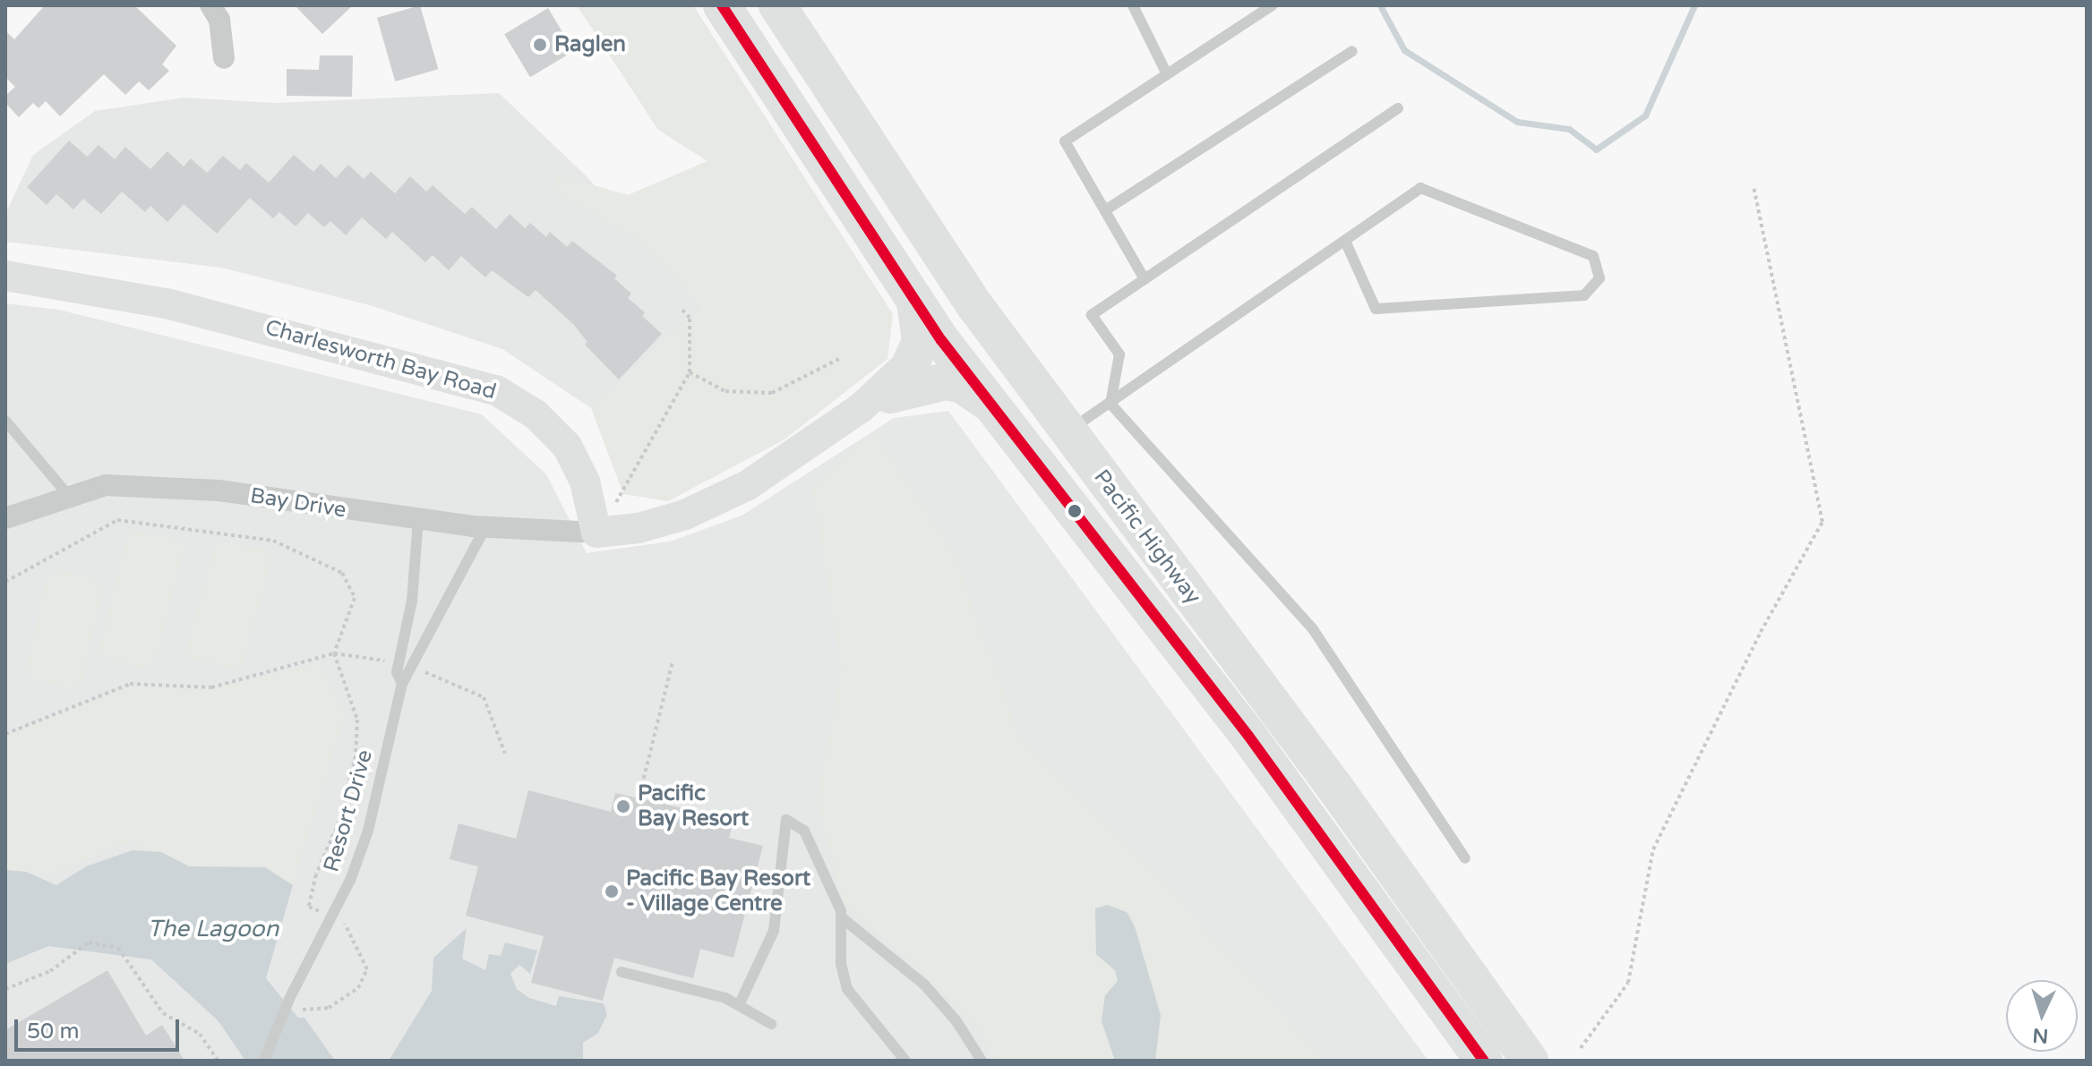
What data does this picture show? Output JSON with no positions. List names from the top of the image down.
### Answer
{
  "streets": {
    "highway": ["Pacific Highway"],
    "street": ["Charlesworth Bay Road", "Bay Drive"],
    "lane": ["Resort Drive"]
  },
  "crossings": [
    ["Charlesworth Bay Road", "Bay Drive"],
    ["Bay Drive", "Resort Drive"]
  ],
  "water": ["The Lagoon"],
  "places": ["Raglen", "Pacific Bay Resort", "Pacific Bay Resort - Village Centre"],
  "scale_bar": "50 m",
  "north": "bottom"
}
